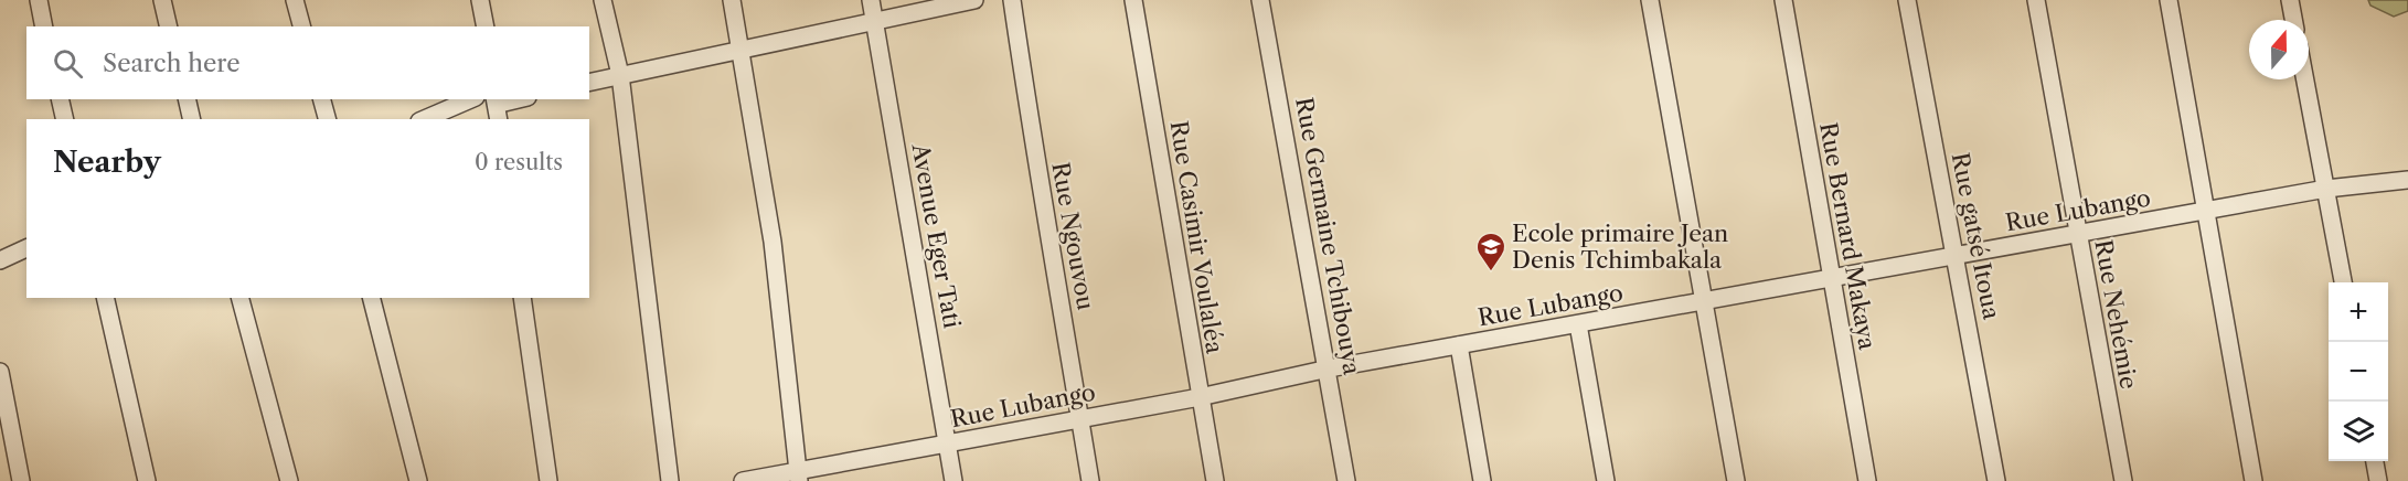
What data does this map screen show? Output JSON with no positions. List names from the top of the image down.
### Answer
{
  "streets": {
    "street": [
      "Rue Lubango",
      "Avenue Eger Tati",
      "Rue Ngouvou",
      "Rue Germaine Tchibouya",
      "Rue Bernard Makaya",
      "Rue gatsé Itoua",
      "Rue Casimir Voulaléa",
      "Rue Nehémie"
    ]
  },
  "crossings": [
    ["Rue Lubango", "Avenue Eger Tati"],
    ["Rue Lubango", "Rue Ngouvou"],
    ["Rue Lubango", "Rue Germaine Tchibouya"],
    ["Rue Lubango", "Rue Bernard Makaya"],
    ["Rue Lubango", "Rue gatsé Itoua"],
    ["Rue Lubango", "Rue Casimir Voulaléa"],
    ["Rue Lubango", "Rue Nehémie"]
  ],
  "places": {
    "school or university": ["Ecole primaire Jean Denis Tchimbakala"]
  },
  "north": "top",
  "page": {
    "search": "Search here",
    "heading": ["Nearby", "0 results"],
    "map_buttons": ["+", "−"]
  }
}
